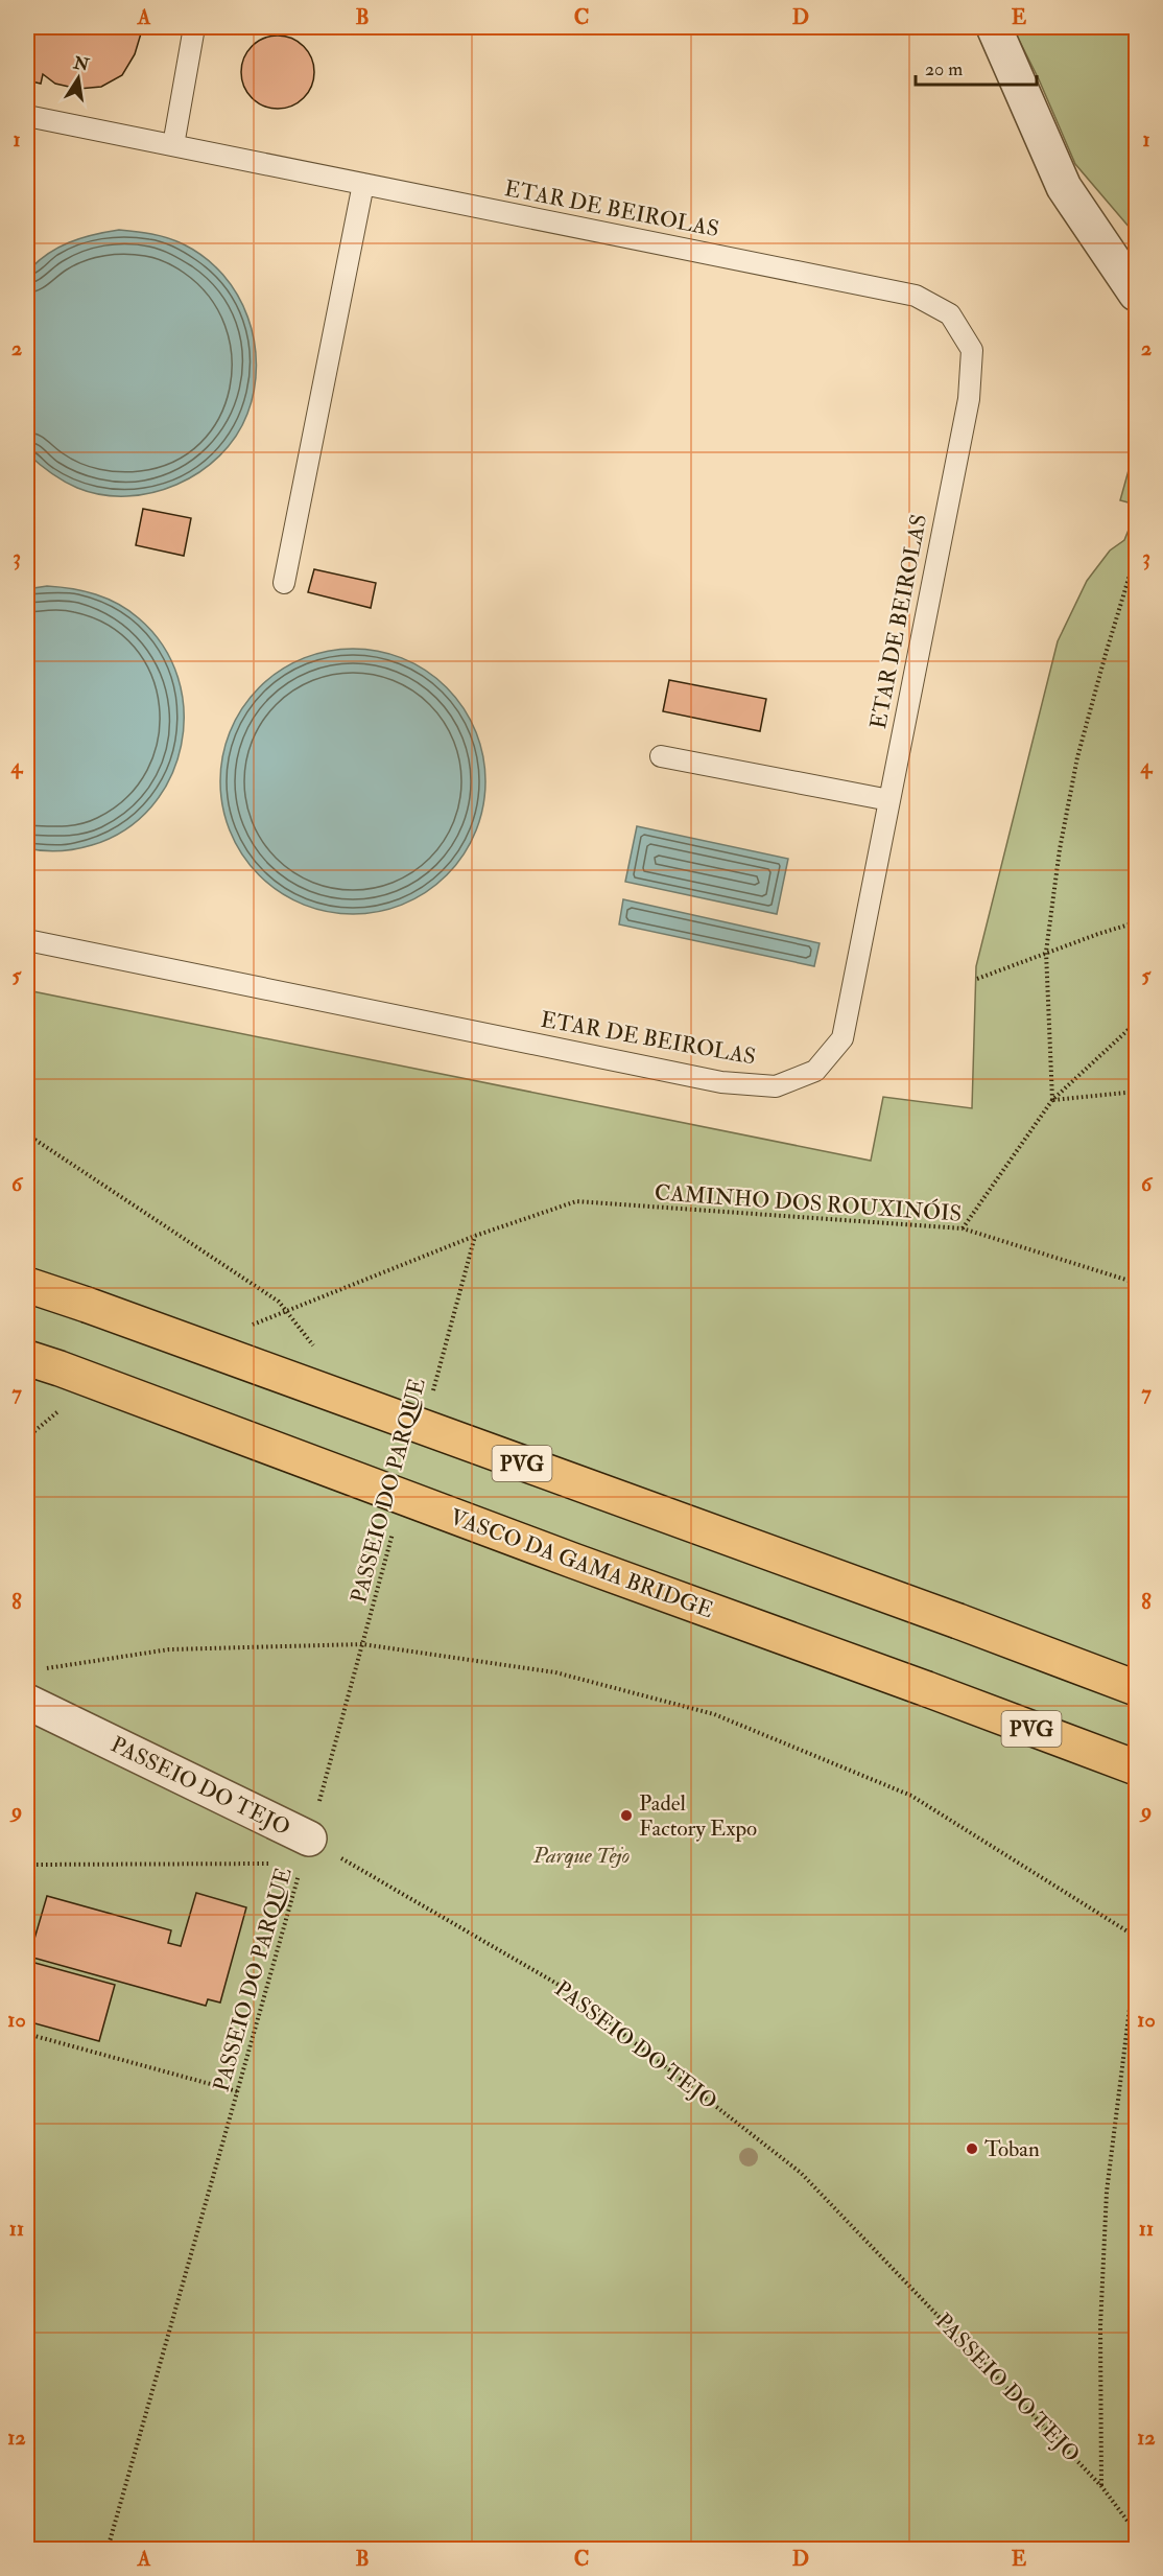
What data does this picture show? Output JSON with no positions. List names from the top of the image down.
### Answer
{
  "streets": {
    "highway": ["PVG", "VASCO DA GAMA BRIDGE"],
    "street": ["PASSEIO DO TEJO"],
    "lane": ["ETAR DE BEIROLAS"],
    "path": ["CAMINHO DOS ROUXINÓIS", "PASSEIO DO PARQUE"]
  },
  "crossings": [
    ["CAMINHO DOS ROUXINÓIS", "PASSEIO DO PARQUE"],
    ["PASSEIO DO PARQUE", "PASSEIO DO TEJO"]
  ],
  "parks": ["Parque Tejo"],
  "places": ["Padel Factory Expo", "Toban"],
  "scale_bar": "20 m",
  "north": "top",
  "grid": {
    "columns": [
      "A",
      "B",
      "C",
      "D",
      "E"
    ],
    "rows": [
      "1",
      "2",
      "3",
      "4",
      "5",
      "6",
      "7",
      "8",
      "9",
      "10",
      "11",
      "12"
    ]
  }
}
